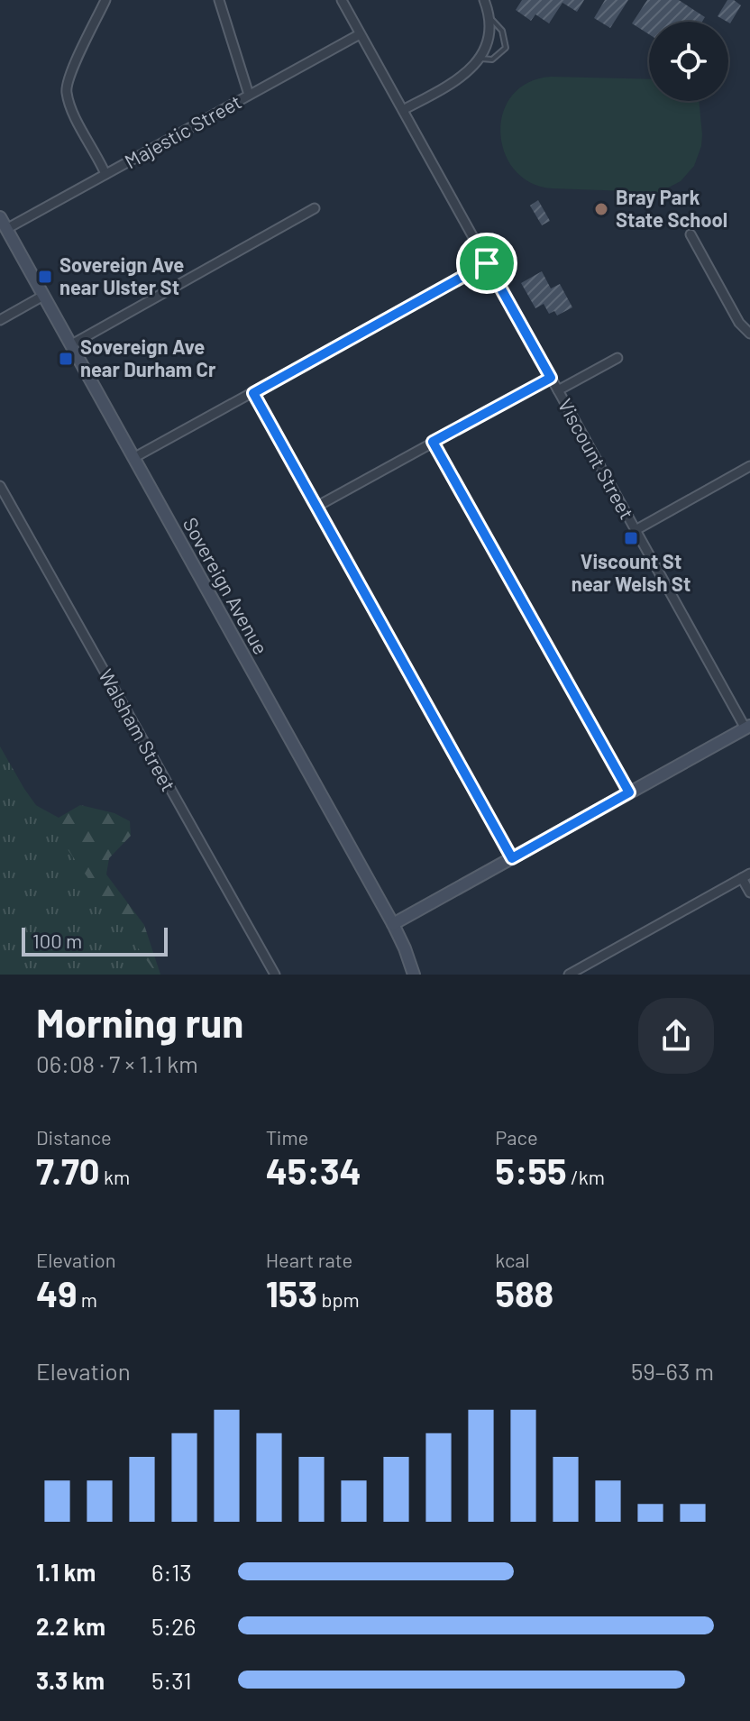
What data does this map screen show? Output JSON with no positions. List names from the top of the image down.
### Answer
{
  "streets": {
    "street": [
      "Majestic Street",
      "Viscount Street",
      "Sovereign Avenue",
      "Walsham Street"
    ]
  },
  "crossings": [
    ["Majestic Street", "Viscount Street"],
    ["Majestic Street", "Sovereign Avenue"]
  ],
  "places": {
    "other": ["Bray Park State School"],
    "transit": ["Sovereign Ave near Ulster St", "Sovereign Ave near Durham Cr", "Viscount St near Welsh St"]
  },
  "scale_bar": "100 m",
  "page": {
    "scale": "100 m",
    "heading": ["Morning run", "06:08 · 7 × 1.1 km"],
    "stats": [
      ["Distance", "7.70 km"],
      ["Time", "45:34"],
      ["Pace", "5:55 /km"],
      ["Elevation", "49 m"],
      ["Heart rate", "153 bpm"],
      ["kcal", "588"]
    ],
    "chart": ["Elevation", "59–63 m"],
    "list": [
      {
        "name": "1.1 km",
        "note": "6:13"
      },
      {
        "name": "2.2 km",
        "note": "5:26"
      },
      {
        "name": "3.3 km",
        "note": "5:31"
      }
    ]
  }
}
